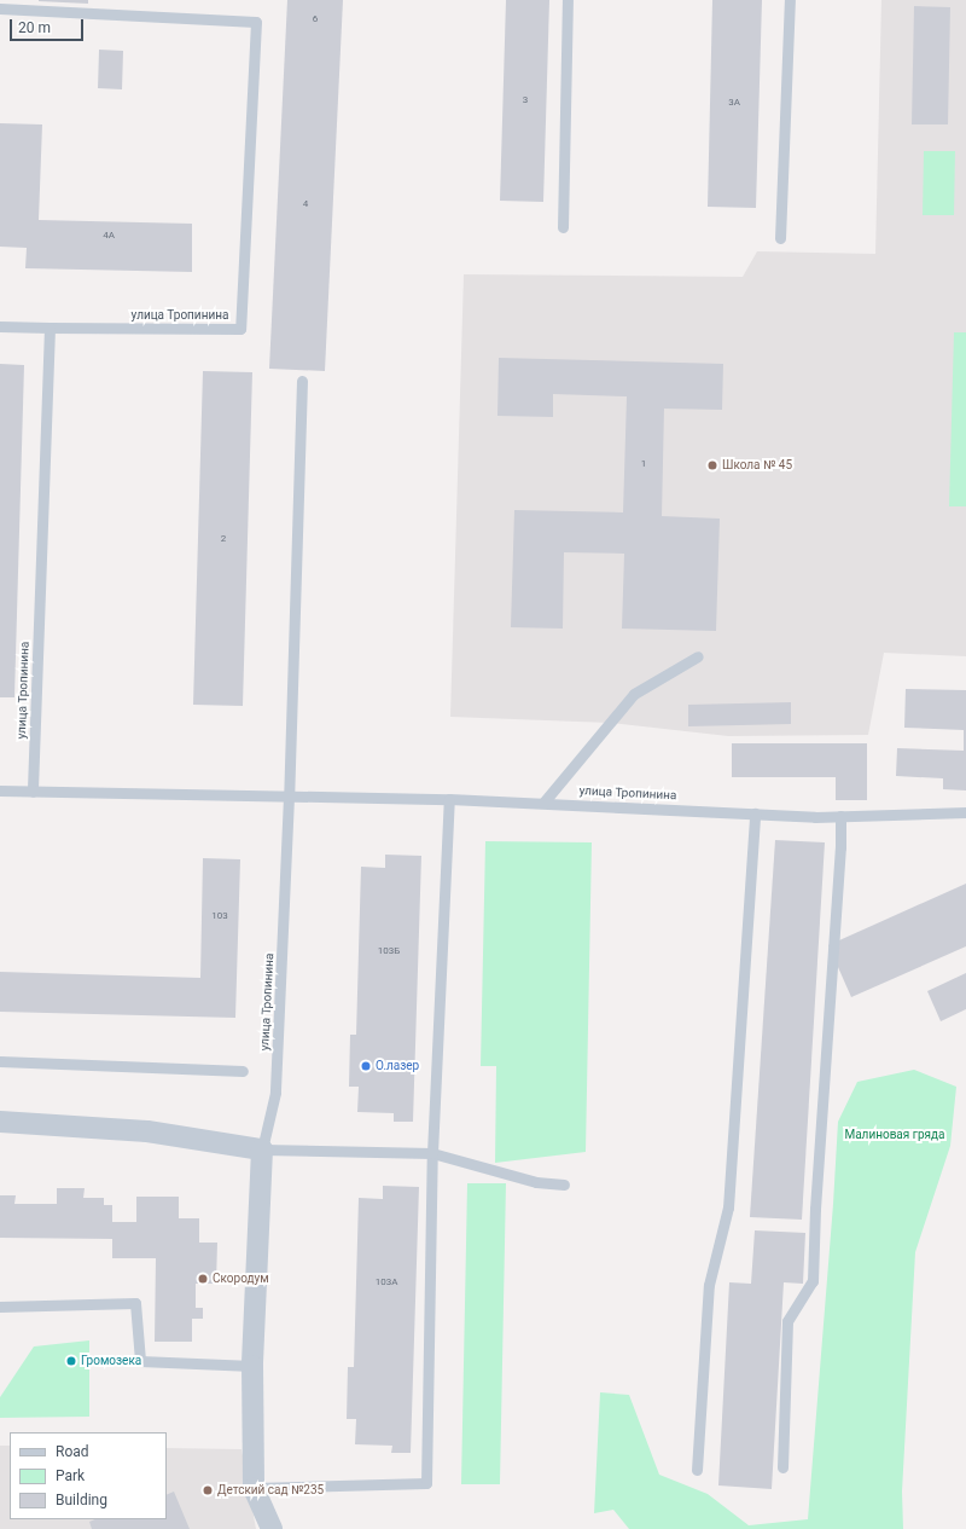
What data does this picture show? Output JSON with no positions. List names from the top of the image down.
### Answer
{
  "streets": {
    "lane": ["улица Тропинина"]
  },
  "parks": ["Малиновая гряда"],
  "places": [
    "Школа № 45",
    "О.лазер",
    "Скородум",
    "Громозека",
    "Детский сад №235"
  ],
  "house_numbers": [
    "6",
    "3",
    "3А",
    "4",
    "4А",
    "1",
    "2",
    "103",
    "103Б",
    "103А"
  ],
  "legend": ["Road", "Park", "Building"],
  "scale_bar": "20 m"
}
